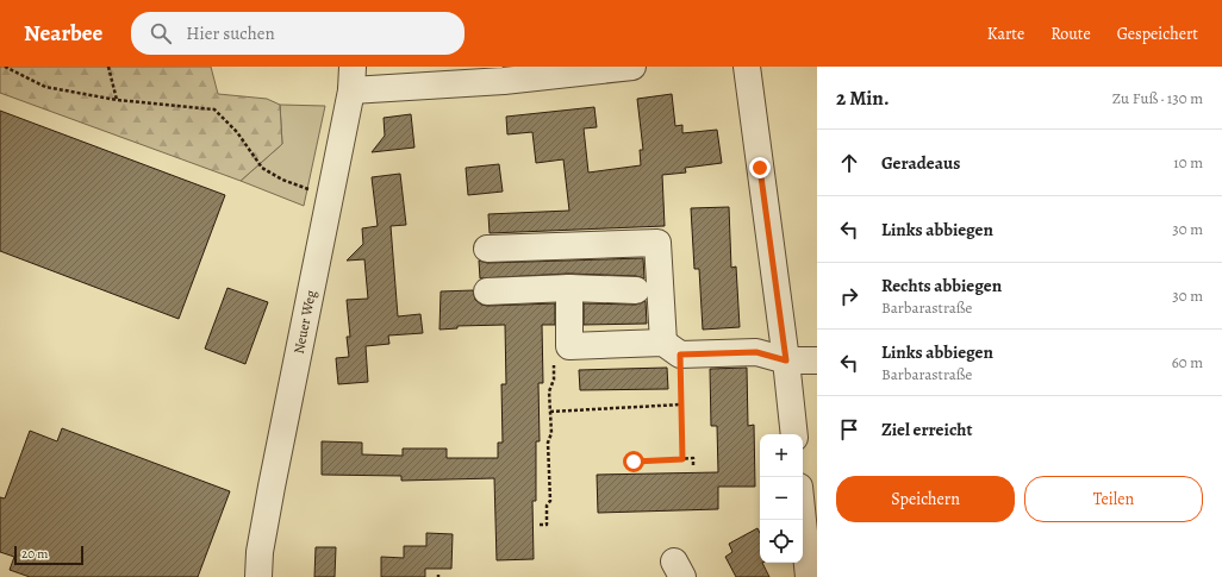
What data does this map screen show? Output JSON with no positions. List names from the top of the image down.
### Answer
{
  "streets": {
    "street": ["Neuer Weg"]
  },
  "scale_bar": "20 m",
  "page": {
    "header": "Nearbee",
    "search": "Hier suchen",
    "nav": ["Karte", "Route", "Gespeichert"],
    "heading": ["2 Min.", "Zu Fuß · 130 m"],
    "list": [
      ["Geradeaus", "10 m"],
      ["Links abbiegen", "30 m"],
      ["Rechts abbiegen", "Barbarastraße", "30 m"],
      ["Links abbiegen", "Barbarastraße", "60 m"],
      "Ziel erreicht"
    ],
    "map_buttons": ["+", "−"],
    "buttons": ["Speichern", "Teilen"],
    "scale": "20 m"
  }
}
